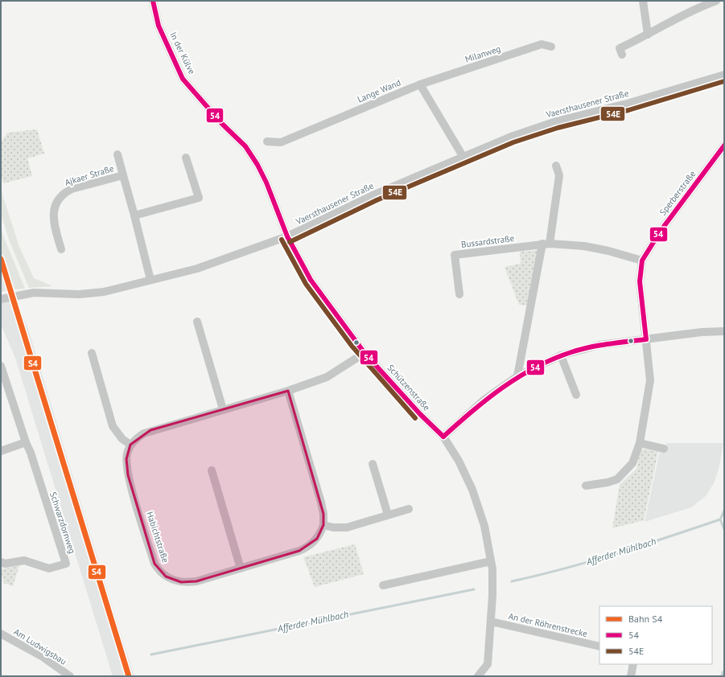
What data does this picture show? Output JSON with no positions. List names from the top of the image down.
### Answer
{
  "streets": {
    "street": [
      "In der Külve",
      "Milanweg",
      "Lange Wand",
      "Vaersthausener Straße",
      "Ajkaer Straße",
      "Sperberstraße",
      "Bussardstraße",
      "Schützenstraße",
      "Schwarzdornweg",
      "Habichtstraße",
      "An der Röhrenstrecke",
      "Am Ludwigsbau"
    ]
  },
  "crossings": [
    ["In der Külve", "Vaersthausener Straße"],
    ["In der Külve", "Schützenstraße"],
    ["Milanweg", "Lange Wand"],
    ["Vaersthausener Straße", "Ajkaer Straße"],
    ["Vaersthausener Straße", "Schützenstraße"],
    ["Sperberstraße", "Bussardstraße"],
    ["Schützenstraße", "An der Röhrenstrecke"]
  ],
  "water": ["Afferder Mühlbach"],
  "lines": ["transit line 54", "transit line 54E", "rail line S4"],
  "legend": ["Bahn S4", "54", "54E"]
}
